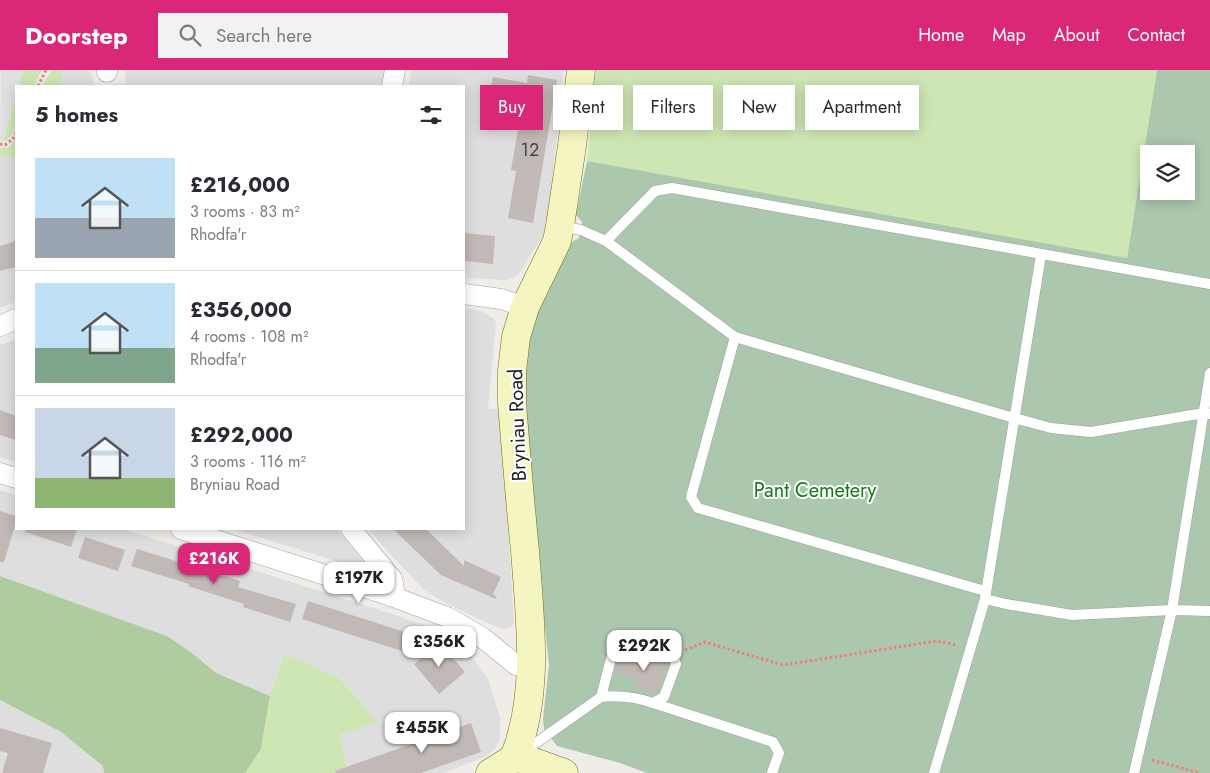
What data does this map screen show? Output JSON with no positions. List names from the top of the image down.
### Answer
{
  "streets": {
    "street": ["Bryniau Road"]
  },
  "parks": ["Pant Cemetery"],
  "house_numbers": ["12"],
  "page": {
    "header": "Doorstep",
    "search": "Search here",
    "nav": [
      "Home",
      "Map",
      "About",
      "Contact"
    ],
    "chip": [
      "Buy",
      "Rent",
      "Filters",
      "New",
      "Apartment"
    ],
    "heading": "5 homes",
    "list": [
      {
        "name": "£216,000",
        "note": "3 rooms · 83 m² · Rhodfa'r"
      },
      {
        "name": "£356,000",
        "note": "4 rooms · 108 m² · Rhodfa'r"
      },
      {
        "name": "£292,000",
        "note": "3 rooms · 116 m² · Bryniau Road"
      }
    ],
    "price": [
      "£216K",
      "£197K",
      "£356K",
      "£292K",
      "£455K"
    ]
  }
}
